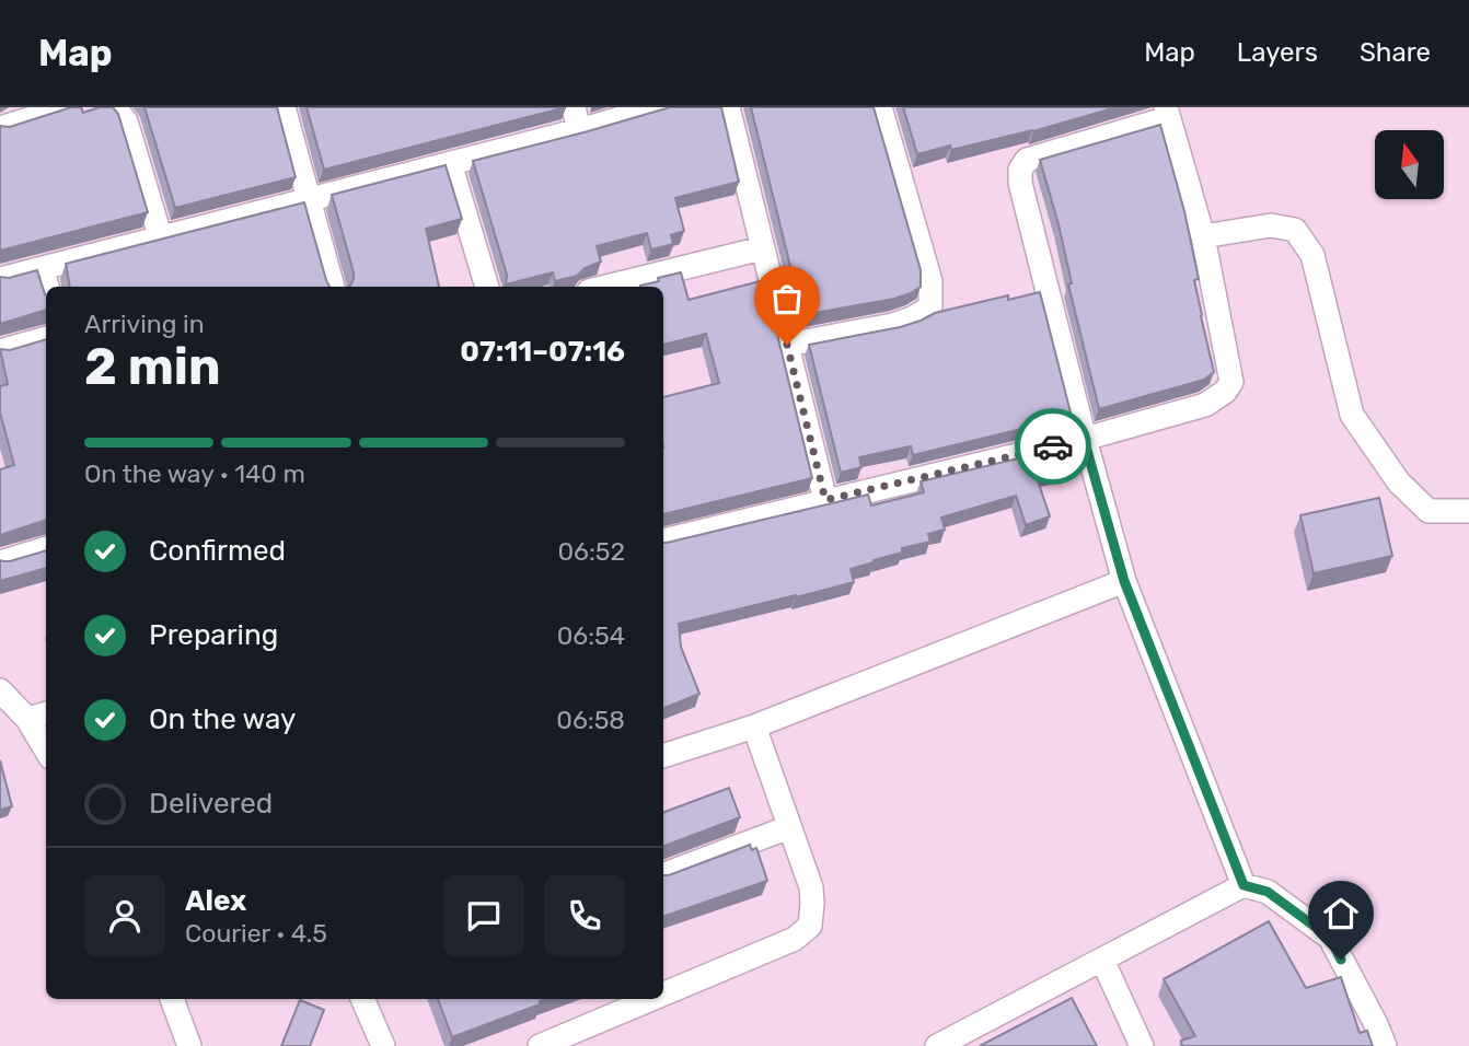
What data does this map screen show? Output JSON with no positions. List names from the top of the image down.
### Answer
{
  "north": "top",
  "page": {
    "header": "Map",
    "nav": ["Map", "Layers", "Share"],
    "heading": ["2 min", "Arriving in", "07:11–07:16"],
    "panel": ["Alex", "Courier · 4.5"],
    "bar": "On the way · 140 m",
    "list": [
      ["Confirmed", "06:52"],
      ["Preparing", "06:54"],
      ["On the way", "06:58"],
      "Delivered"
    ]
  }
}
